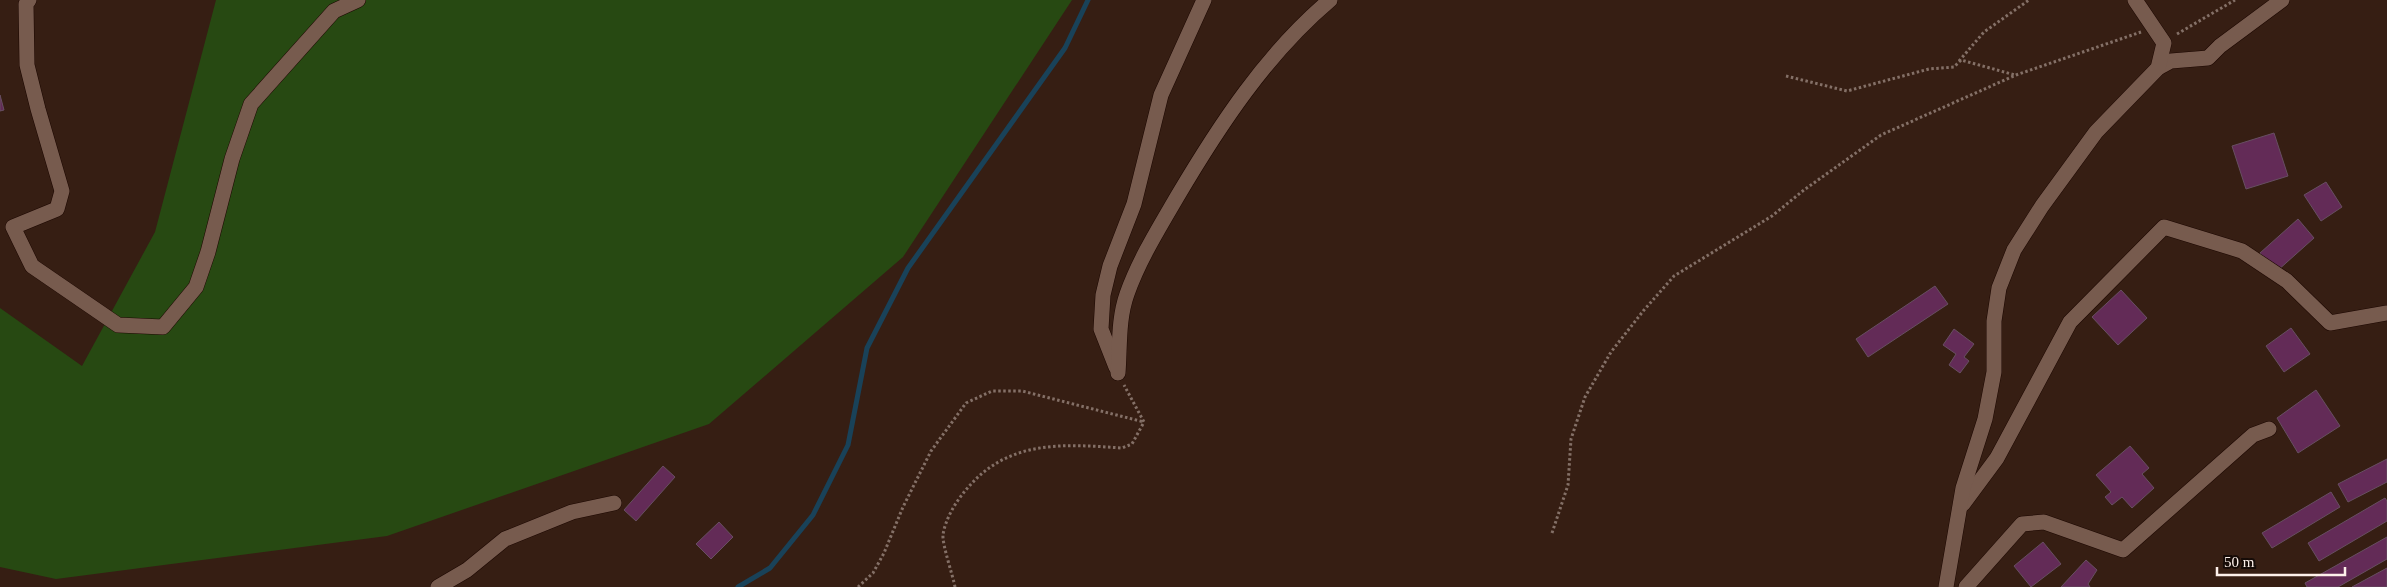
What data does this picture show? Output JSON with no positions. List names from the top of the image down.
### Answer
{
  "scale_bar": "50 m"
}
